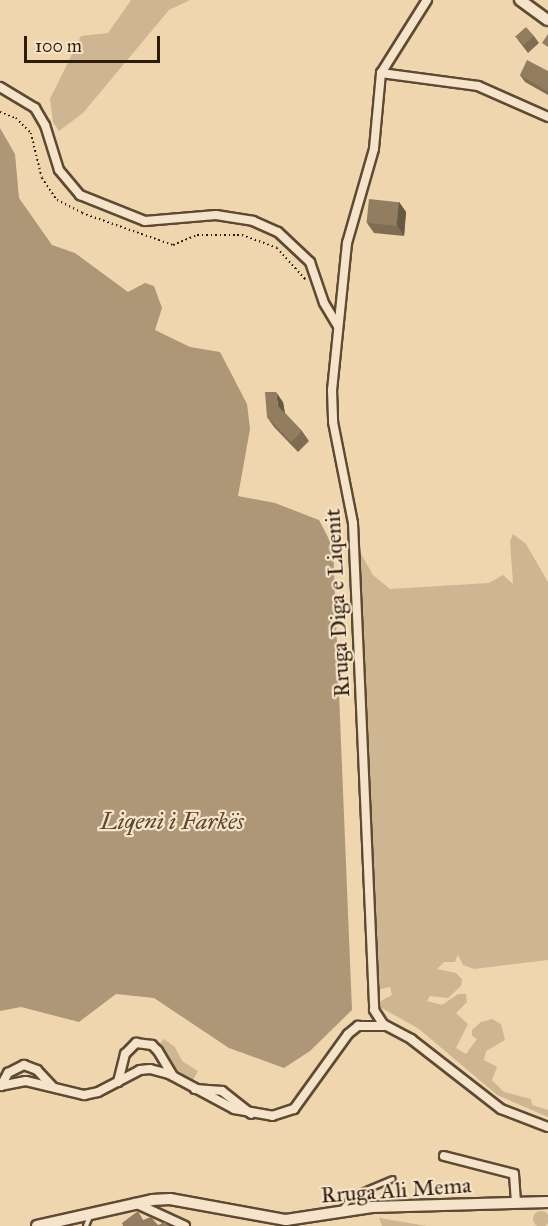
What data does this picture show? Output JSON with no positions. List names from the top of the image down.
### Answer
{
  "streets": {
    "street": ["Rruga Diga e Liqenit", "Rruga Ali Mema"]
  },
  "water": ["Liqeni i Farkës"],
  "scale_bar": "100 m"
}
